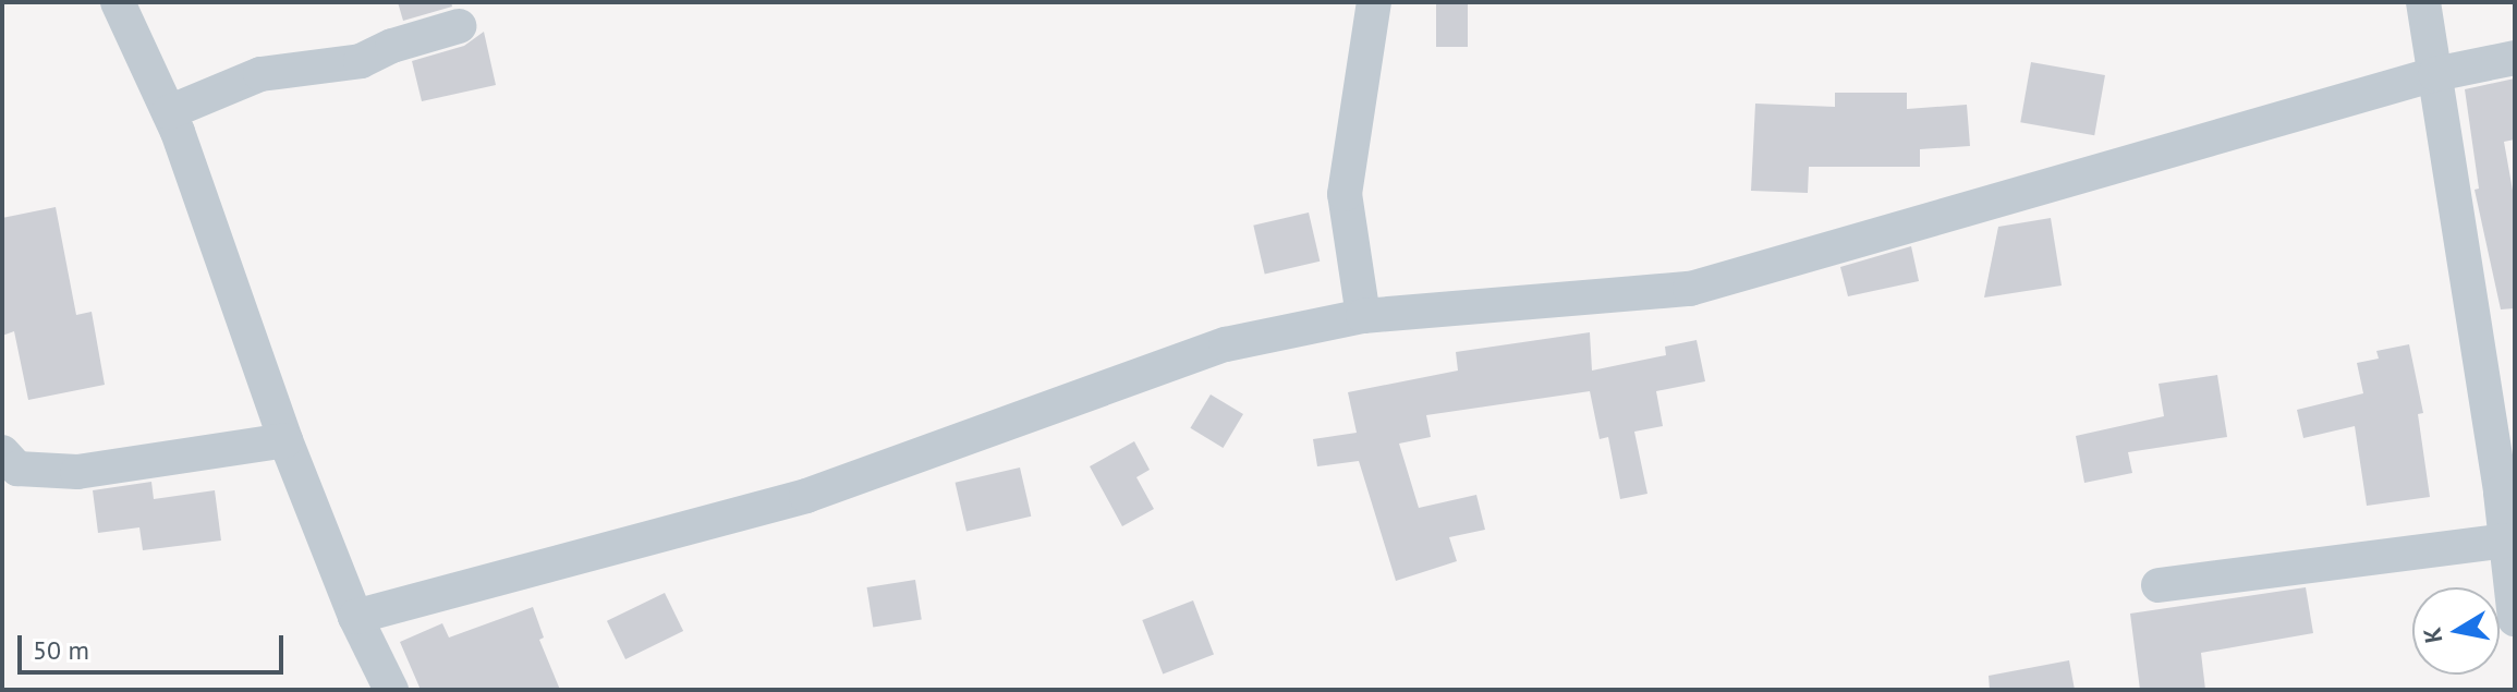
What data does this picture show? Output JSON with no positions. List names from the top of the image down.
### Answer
{
  "scale_bar": "50 m",
  "north": "left"
}
